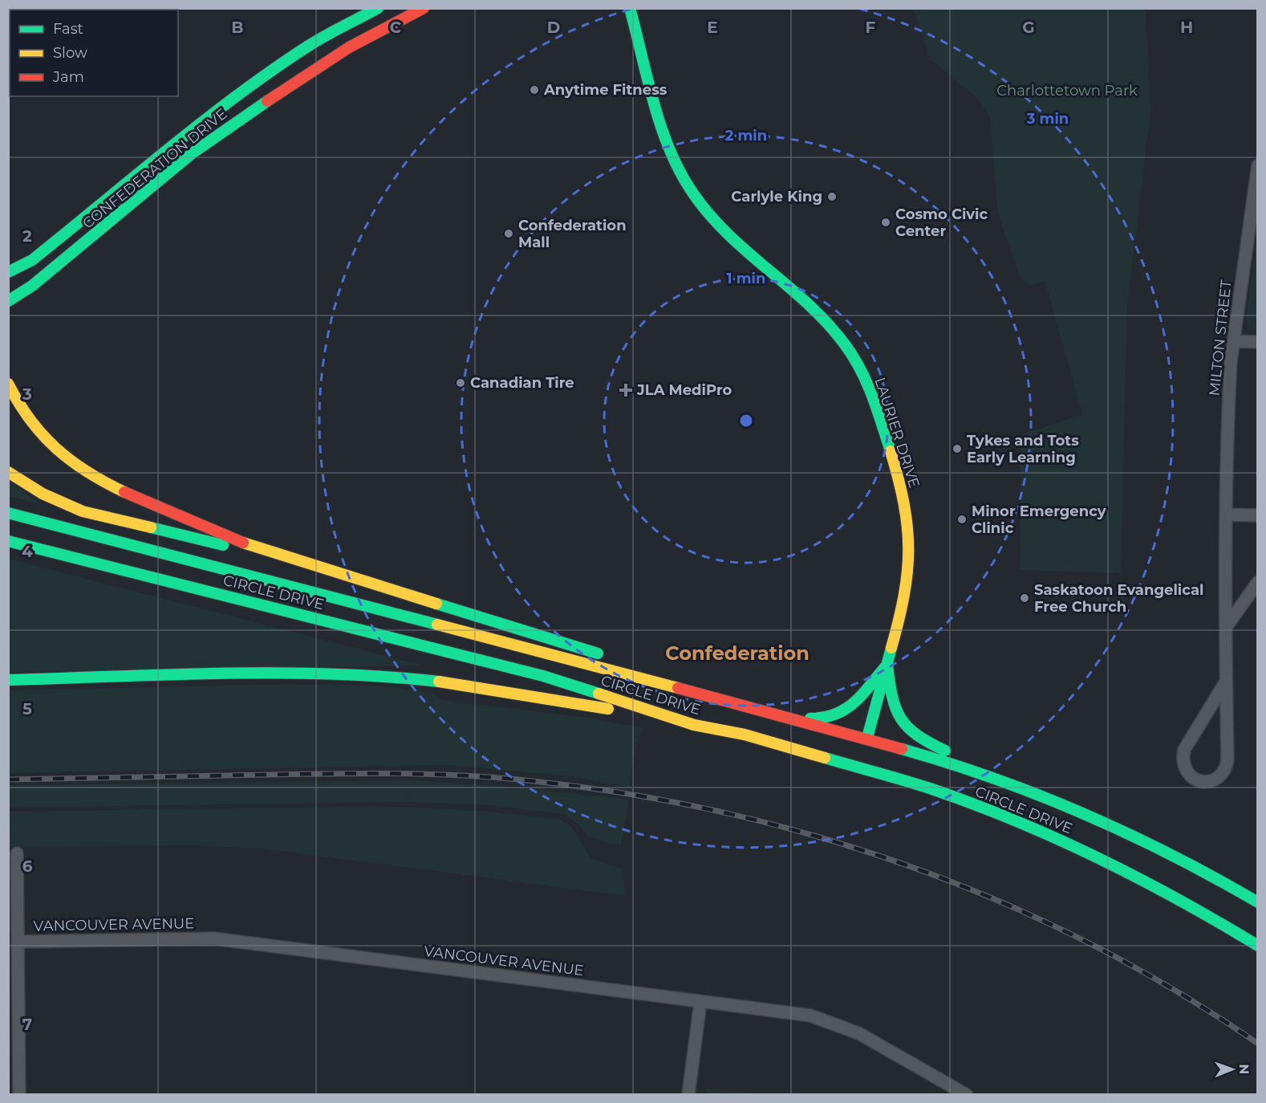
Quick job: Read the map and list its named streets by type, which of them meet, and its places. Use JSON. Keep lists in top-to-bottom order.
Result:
{
  "streets": {
    "main road": ["CONFEDERATION DRIVE", "LAURIER DRIVE", "CIRCLE DRIVE"],
    "street": ["MILTON STREET", "VANCOUVER AVENUE"]
  },
  "crossings": [
    ["LAURIER DRIVE", "CIRCLE DRIVE"]
  ],
  "districts": ["Confederation"],
  "parks": ["Charlottetown Park"],
  "places": {
    "other": [
      "Anytime Fitness",
      "Carlyle King",
      "Cosmo Civic Center",
      "Confederation Mall",
      "Canadian Tire",
      "Tykes and Tots Early Learning",
      "Minor Emergency Clinic",
      "Saskatoon Evangelical Free Church"
    ],
    "health": ["JLA MediPro"]
  },
  "legend": ["Fast", "Slow", "Jam"],
  "north": "right",
  "grid": {
    "columns": [
      "B",
      "C",
      "D",
      "E",
      "F",
      "G",
      "H"
    ],
    "rows": [
      "2",
      "3",
      "4",
      "5",
      "6",
      "7"
    ]
  },
  "rings": ["3 min", "2 min", "1 min"]
}
